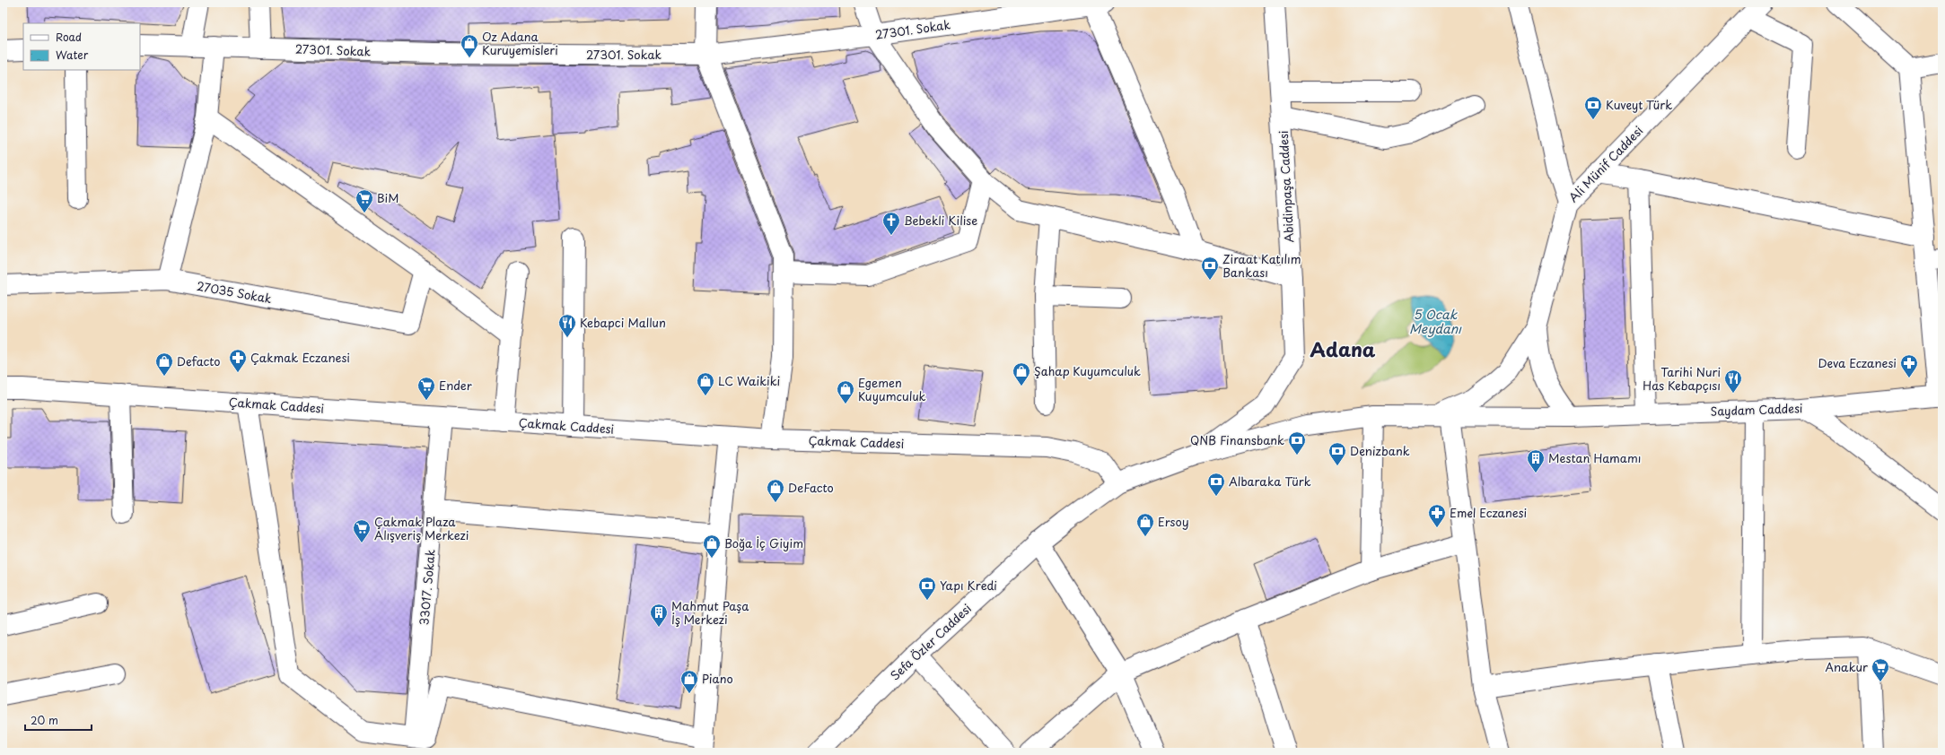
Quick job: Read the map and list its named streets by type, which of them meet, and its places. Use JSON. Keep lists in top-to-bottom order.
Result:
{
  "streets": {
    "street": [
      "27301. Sokak",
      "Ali Münif Caddesi",
      "Abidinpaşa Caddesi",
      "27035 Sokak",
      "Çakmak Caddesi",
      "Saydam Caddesi",
      "33017. Sokak",
      "Sefa Özler Caddesi"
    ]
  },
  "crossings": [
    ["Abidinpaşa Caddesi", "Saydam Caddesi"],
    ["Abidinpaşa Caddesi", "Sefa Özler Caddesi"],
    ["Çakmak Caddesi", "33017. Sokak"],
    ["Çakmak Caddesi", "Sefa Özler Caddesi"],
    ["Saydam Caddesi", "Sefa Özler Caddesi"]
  ],
  "districts": ["Adana"],
  "water": ["5 Ocak Meydanı"],
  "places": {
    "shop": [
      "Oz Adana Kuruyemisleri",
      "Defacto",
      "Şahap Kuyumculuk",
      "LC Waikiki",
      "Egemen Kuyumculuk",
      "DeFacto",
      "Ersoy",
      "Boğa İç Giyim",
      "Piano"
    ],
    "bank": [
      "Kuveyt Türk",
      "Ziraat Katılım Bankası",
      "QNB Finansbank",
      "Denizbank",
      "Albaraka Türk",
      "Yapı Kredi"
    ],
    "supermarket": [
      "BiM",
      "Ender",
      "Çakmak Plaza Alışveriş Merkezi",
      "Anakur"
    ],
    "church": ["Bebekli Kilise"],
    "restaurant": ["Kebapci Mallun", "Tarihi Nuri Has Kebapçısı"],
    "pharmacy": ["Çakmak Eczanesi", "Deva Eczanesi", "Emel Eczanesi"],
    "building": ["Mestan Hamamı", "Mahmut Paşa İş Merkezi"]
  },
  "legend": ["Road", "Water"],
  "scale_bar": "20 m"
}
